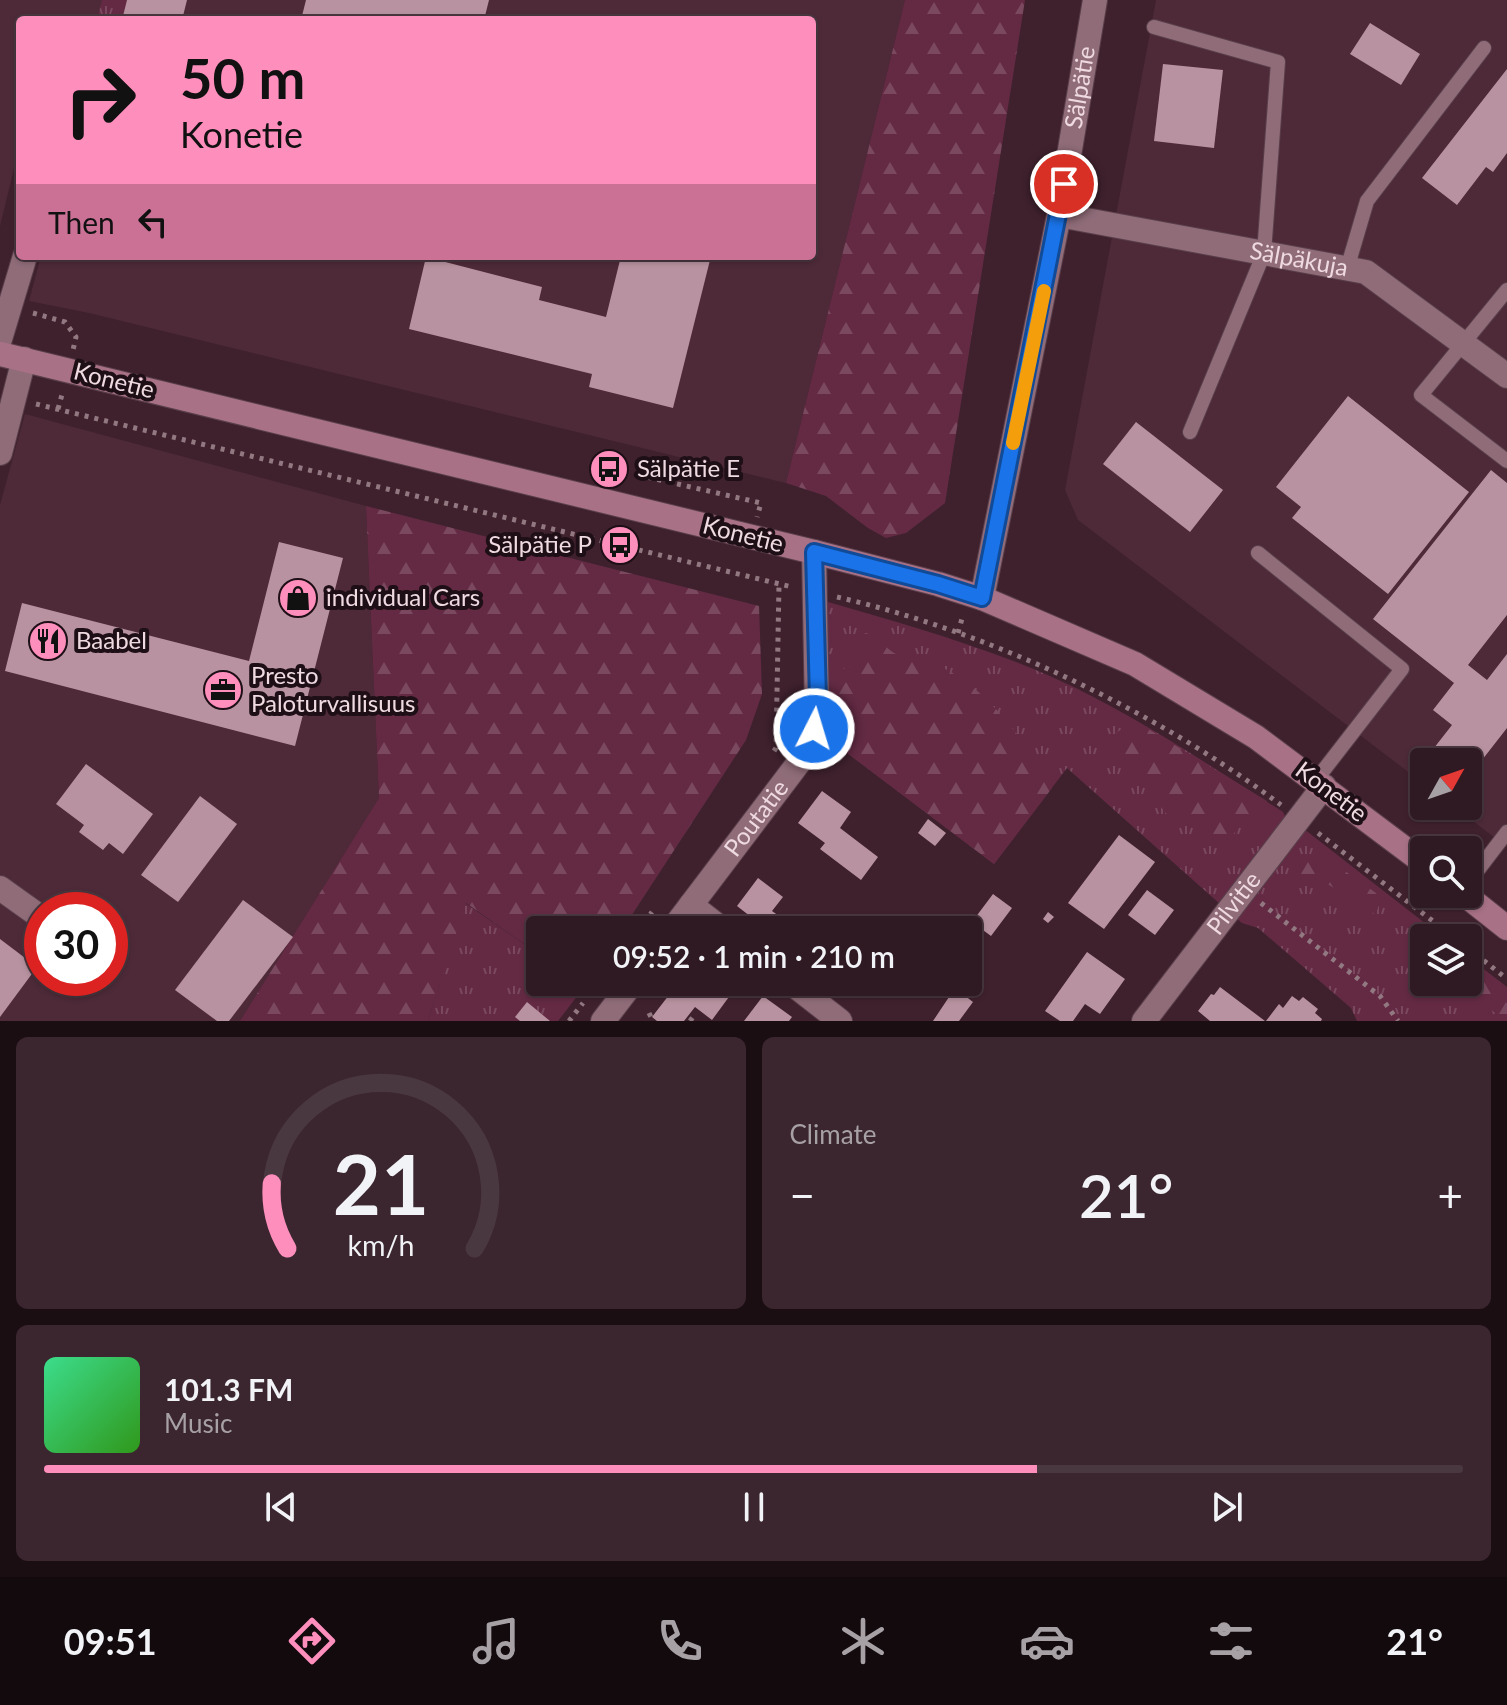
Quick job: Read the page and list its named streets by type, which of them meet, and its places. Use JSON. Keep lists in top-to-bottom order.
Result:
{
  "streets": {
    "street": [
      "Sälpätie",
      "Sälpäkuja",
      "Konetie",
      "Poutatie",
      "Pilvitie"
    ]
  },
  "crossings": [
    ["Sälpätie", "Sälpäkuja"],
    ["Sälpätie", "Konetie"],
    ["Konetie", "Poutatie"],
    ["Konetie", "Pilvitie"]
  ],
  "places": {
    "bus stop": ["Sälpätie E", "Sälpätie P"],
    "shop": ["individual Cars"],
    "restaurant": ["Baabel"],
    "office": ["Presto Paloturvallisuus"]
  },
  "north": "top right",
  "page": {
    "turn": ["50 m", "Konetie"],
    "then": "Then",
    "limit": "30",
    "trip": "09:52 · 1 min · 210 m",
    "tile": "Climate",
    "heat": ["−", "21°", "+"],
    "song": ["101.3 FM", "Music"],
    "tabs": ["09:51", "21°"],
    "gauge": ["21", "km/h"]
  }
}
